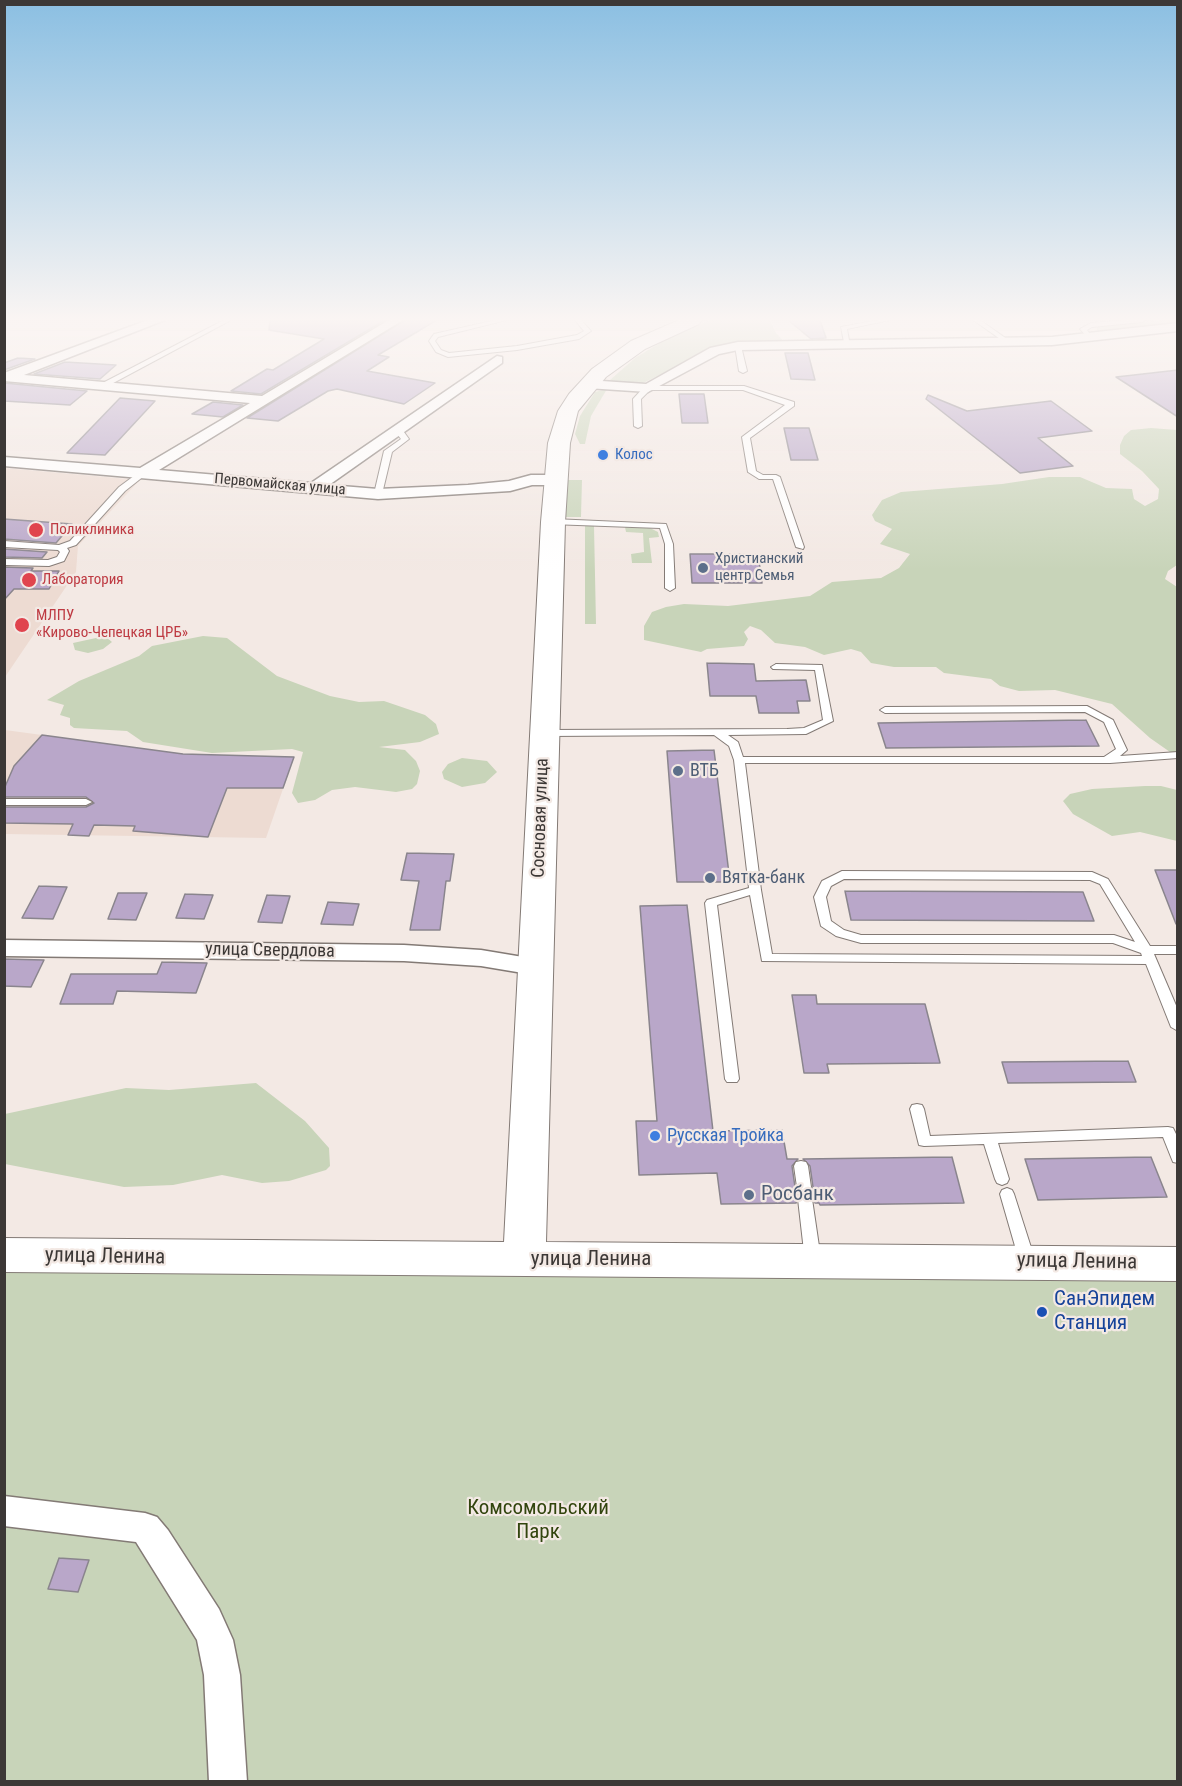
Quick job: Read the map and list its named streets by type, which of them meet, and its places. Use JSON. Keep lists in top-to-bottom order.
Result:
{
  "streets": {
    "street": [
      "Первомайская улица",
      "Сосновая улица",
      "улица Свердлова",
      "улица Ленина"
    ]
  },
  "crossings": [
    ["Первомайская улица", "Сосновая улица"],
    ["Сосновая улица", "улица Свердлова"],
    ["Сосновая улица", "улица Ленина"]
  ],
  "parks": ["Комсомольский Парк"],
  "places": [
    "Колос",
    "Поликлиника",
    "Христианский центр Семья",
    "Лаборатория",
    "МЛПУ «Кирово-Чепецкая ЦРБ»",
    "ВТБ",
    "Вятка-банк",
    "Русская Тройка",
    "Росбанк",
    "СанЭпидем Станция"
  ]
}
